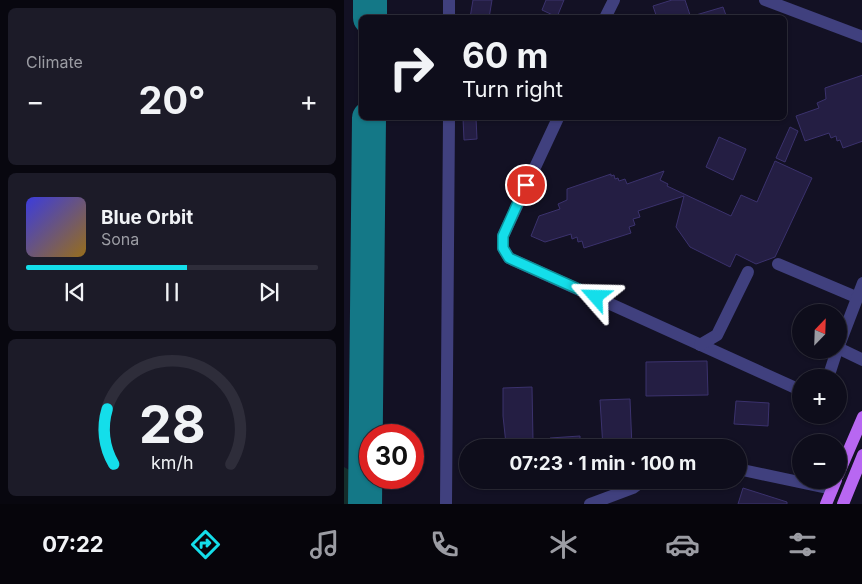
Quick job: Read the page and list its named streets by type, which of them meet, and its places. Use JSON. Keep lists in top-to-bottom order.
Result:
{
  "north": "top right",
  "page": {
    "tile": "Climate",
    "turn": ["60 m", "Turn right"],
    "heat": ["−", "20°", "+"],
    "song": ["Blue Orbit", "Sona"],
    "map_buttons": ["+", "−"],
    "limit": "30",
    "trip": "07:23 · 1 min · 100 m",
    "tabs": "07:22",
    "gauge": ["28", "km/h"]
  }
}
